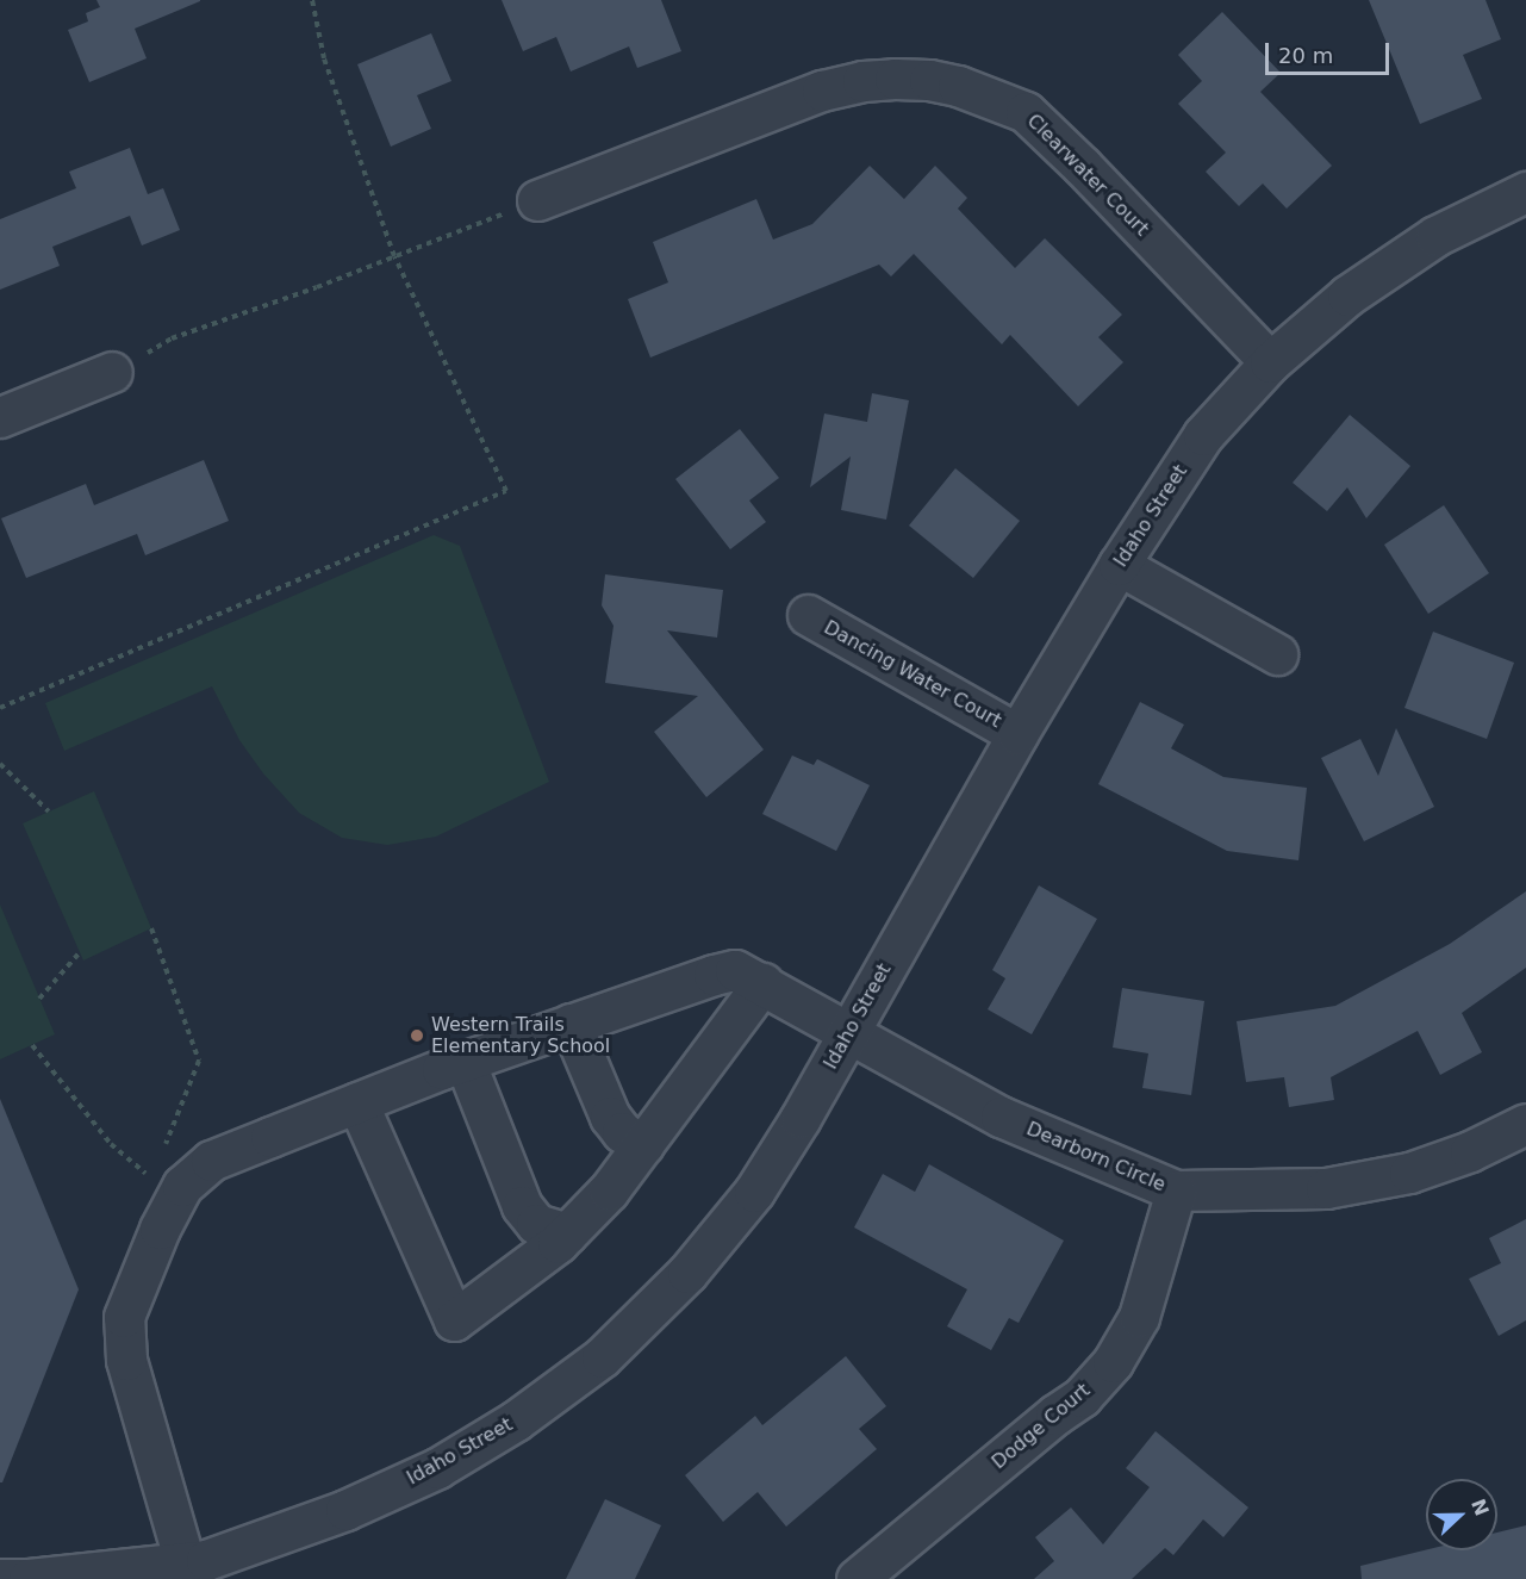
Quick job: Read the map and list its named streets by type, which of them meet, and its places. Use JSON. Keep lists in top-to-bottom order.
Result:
{
  "streets": {
    "street": [
      "Clearwater Court",
      "Idaho Street",
      "Dancing Water Court",
      "Dearborn Circle",
      "Dodge Court"
    ]
  },
  "crossings": [
    ["Clearwater Court", "Idaho Street"],
    ["Idaho Street", "Dancing Water Court"],
    ["Idaho Street", "Dearborn Circle"],
    ["Dearborn Circle", "Dodge Court"]
  ],
  "places": ["Western Trails Elementary School"],
  "scale_bar": "20 m",
  "north": "right"
}
